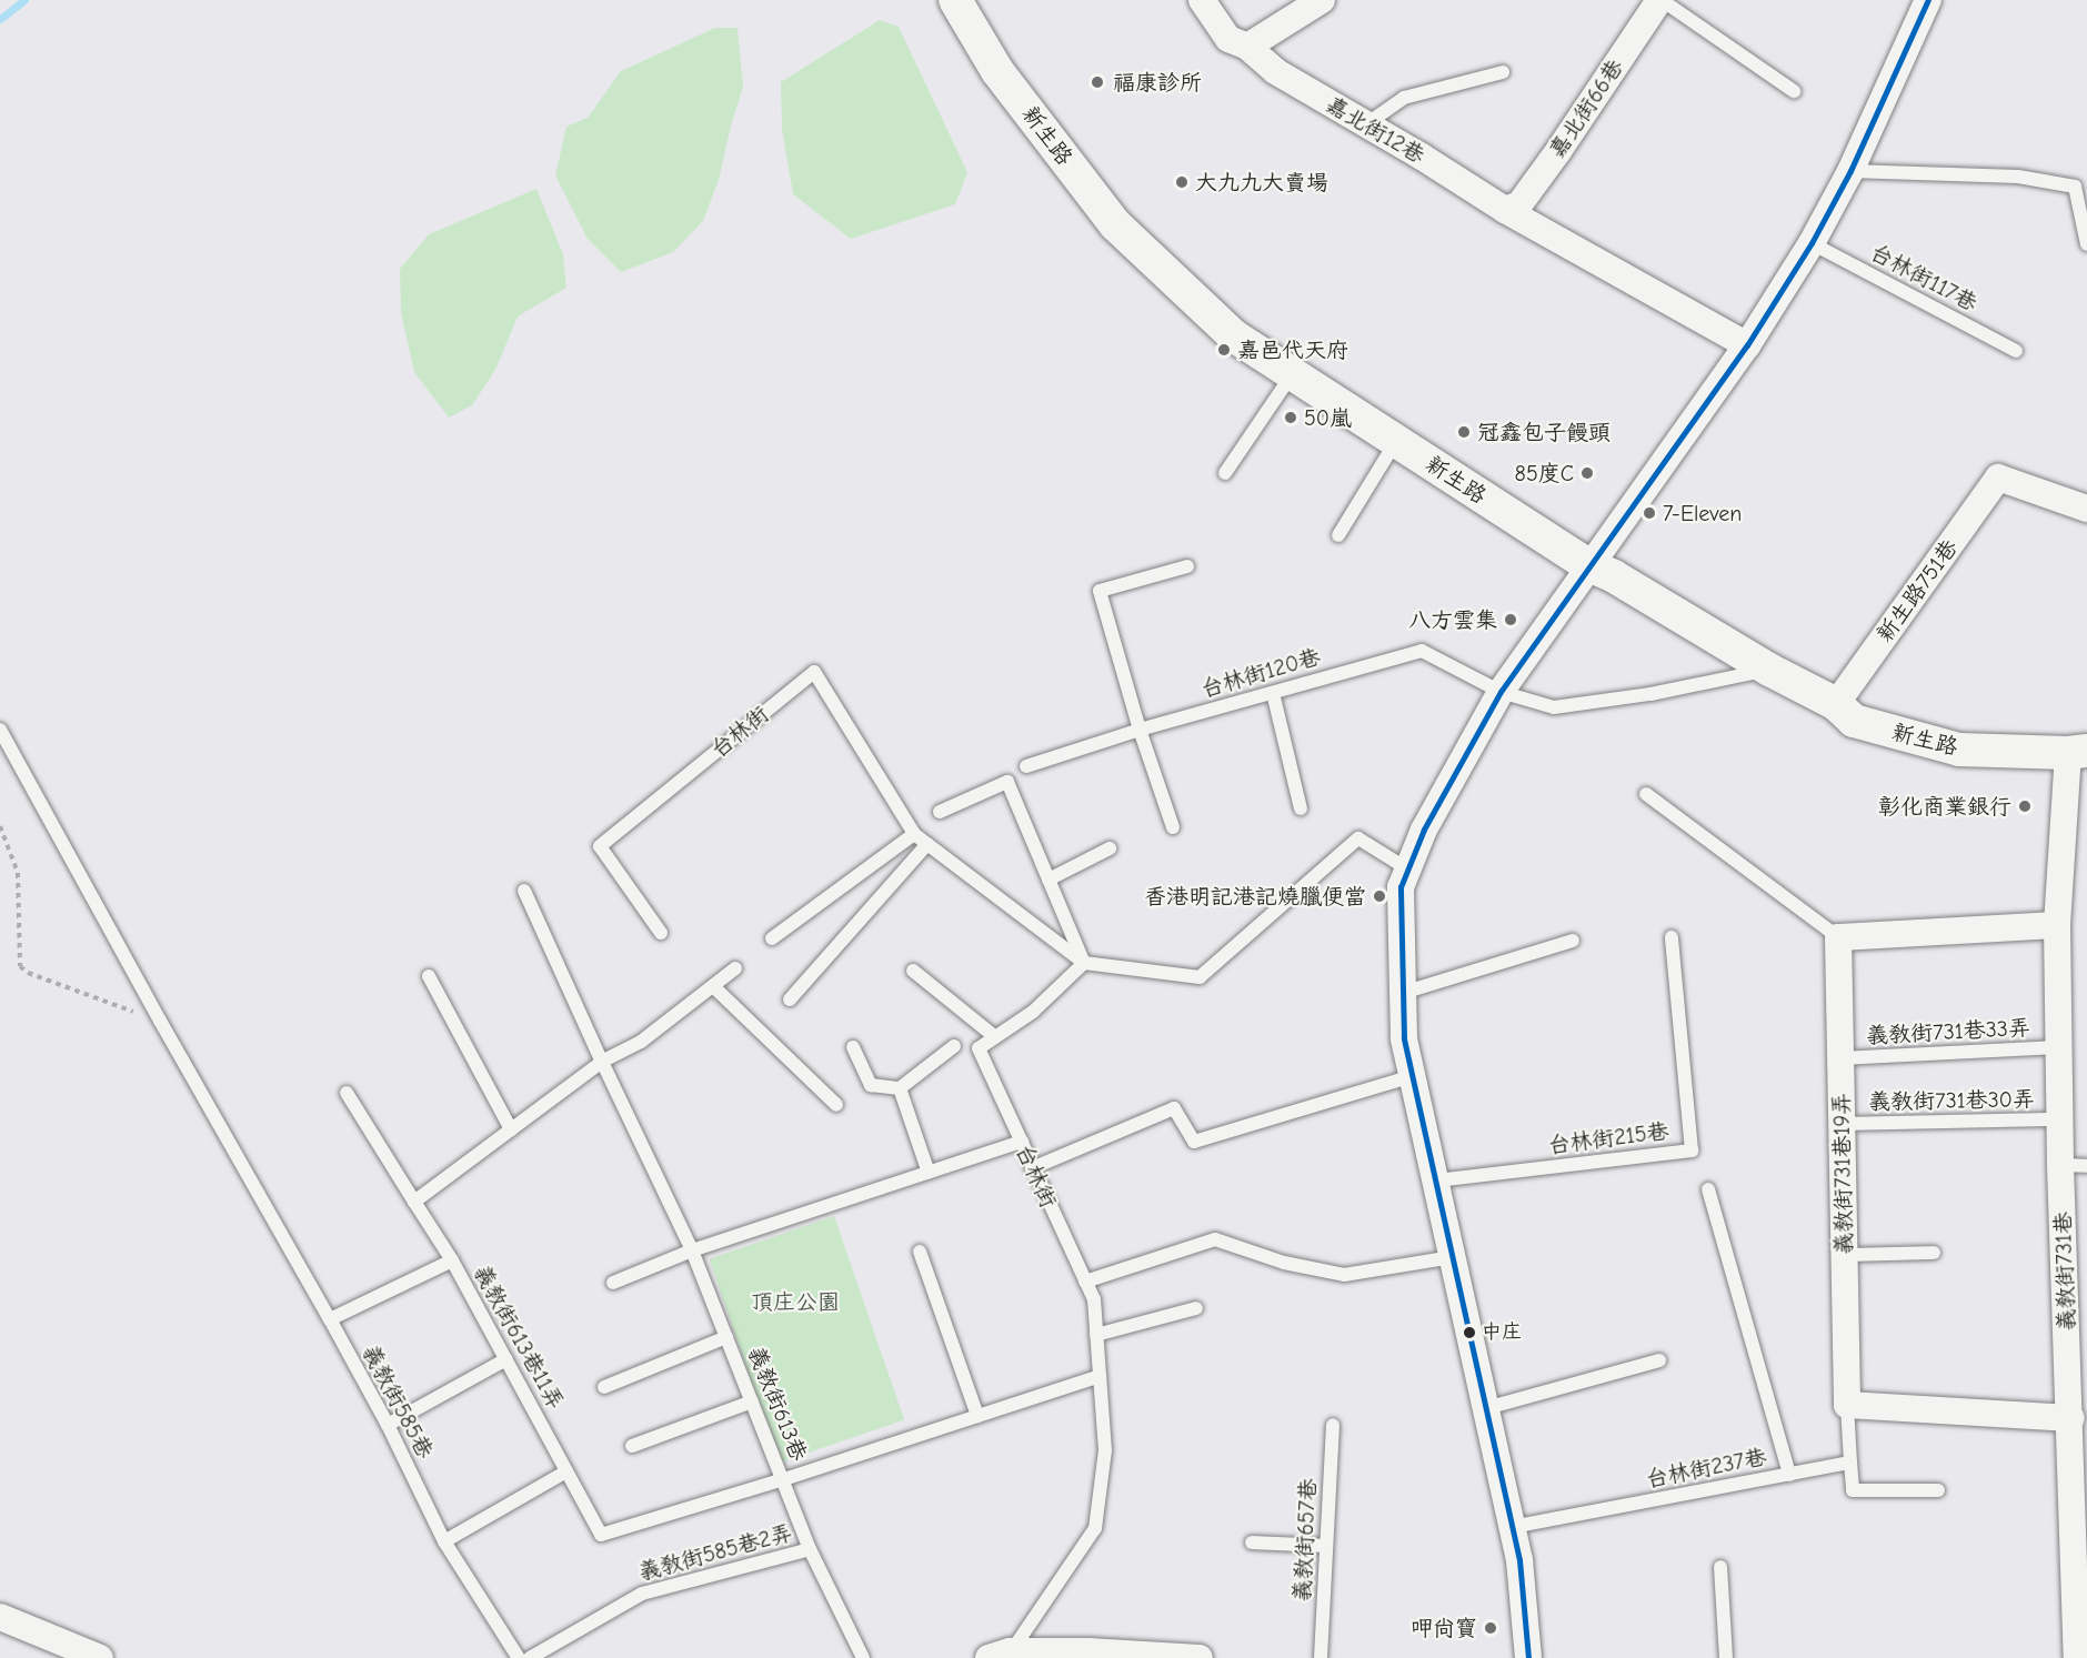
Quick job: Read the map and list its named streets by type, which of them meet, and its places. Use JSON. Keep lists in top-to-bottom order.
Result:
{
  "streets": {
    "street": [
      "嘉北街66巷",
      "嘉北街12巷",
      "新生路",
      "新生路751巷",
      "義教街731巷19弄",
      "義教街731巷"
    ],
    "lane": [
      "台林街117巷",
      "台林街120巷",
      "台林街",
      "義教街731巷33弄",
      "義教街731巷30弄",
      "台林街215巷",
      "義教街613巷11弄",
      "義教街585巷",
      "義教街613巷",
      "台林街237巷",
      "義教街657巷",
      "義教街585巷2弄"
    ]
  },
  "crossings": [
    ["嘉北街66巷", "嘉北街12巷"],
    ["新生路", "新生路751巷"],
    ["新生路", "台林街120巷"],
    ["新生路", "義教街731巷"],
    ["義教街731巷33弄", "義教街731巷19弄"],
    ["義教街731巷33弄", "義教街731巷"],
    ["義教街731巷30弄", "義教街731巷19弄"],
    ["義教街731巷30弄", "義教街731巷"],
    ["義教街613巷11弄", "義教街613巷"],
    ["義教街613巷", "義教街585巷2弄"]
  ],
  "parks": ["頂庄公園"],
  "places": [
    "福康診所",
    "大九九大賣場",
    "嘉邑代天府",
    "50嵐",
    "冠鑫包子饅頭",
    "85度C",
    "7-Eleven",
    "八方雲集",
    "彰化商業銀行",
    "香港明記港記燒臘便當",
    "中庄",
    "呷尚寶"
  ]
}
